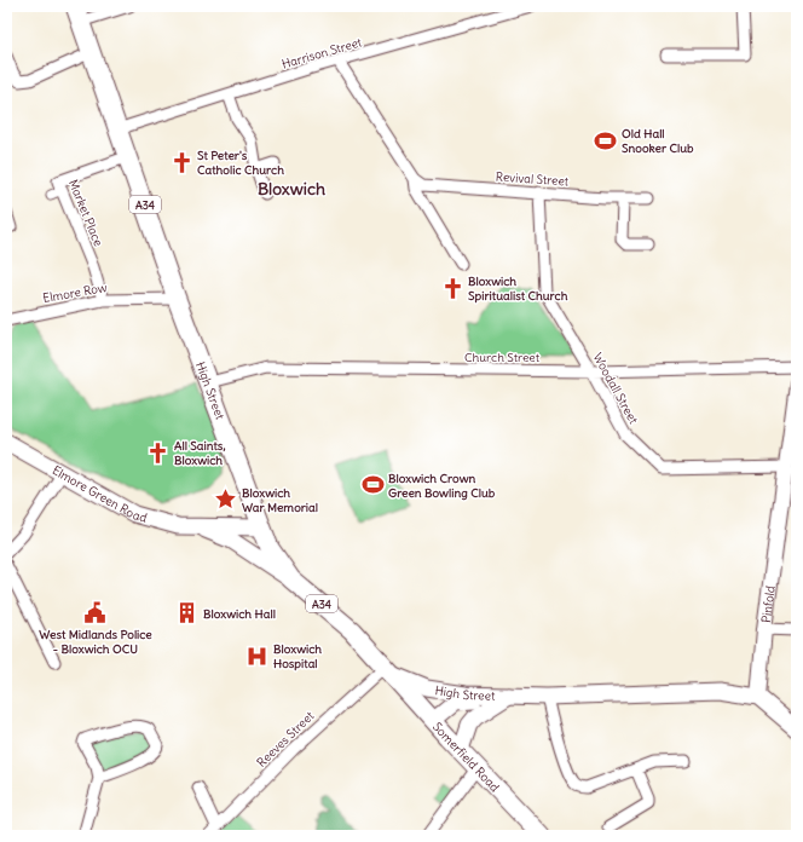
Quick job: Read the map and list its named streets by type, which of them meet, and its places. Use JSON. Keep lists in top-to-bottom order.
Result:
{
  "streets": {
    "highway": ["A34", "High Street", "Somerfield Road"],
    "main road": ["Elmore Green Road"],
    "street": [
      "Harrison Street",
      "Revival Street",
      "Market Place",
      "Elmore Row",
      "Church Street",
      "Woodall Street",
      "Pinfold",
      "Reeves Street"
    ]
  },
  "crossings": [
    ["Harrison Street", "High Street"],
    ["Revival Street", "Woodall Street"],
    ["Market Place", "Elmore Row"],
    ["Market Place", "High Street"],
    ["Elmore Row", "High Street"],
    ["Church Street", "Woodall Street"],
    ["Church Street", "High Street"],
    ["Woodall Street", "Pinfold"],
    ["High Street", "Elmore Green Road"],
    ["High Street", "Pinfold"],
    ["High Street", "Reeves Street"],
    ["High Street", "Somerfield Road"],
    ["Reeves Street", "Somerfield Road"]
  ],
  "districts": ["Bloxwich"],
  "places": {
    "sports": ["Old Hall Snooker Club", "Bloxwich Crown Green Bowling Club"],
    "church": ["St Peter's Catholic Church", "Bloxwich Spiritualist Church", "All Saints, Bloxwich"],
    "place": ["Bloxwich War Memorial"],
    "public building": ["West Midlands Police - Bloxwich OCU"],
    "building": ["Bloxwich Hall"],
    "hospital": ["Bloxwich Hospital"]
  }
}
